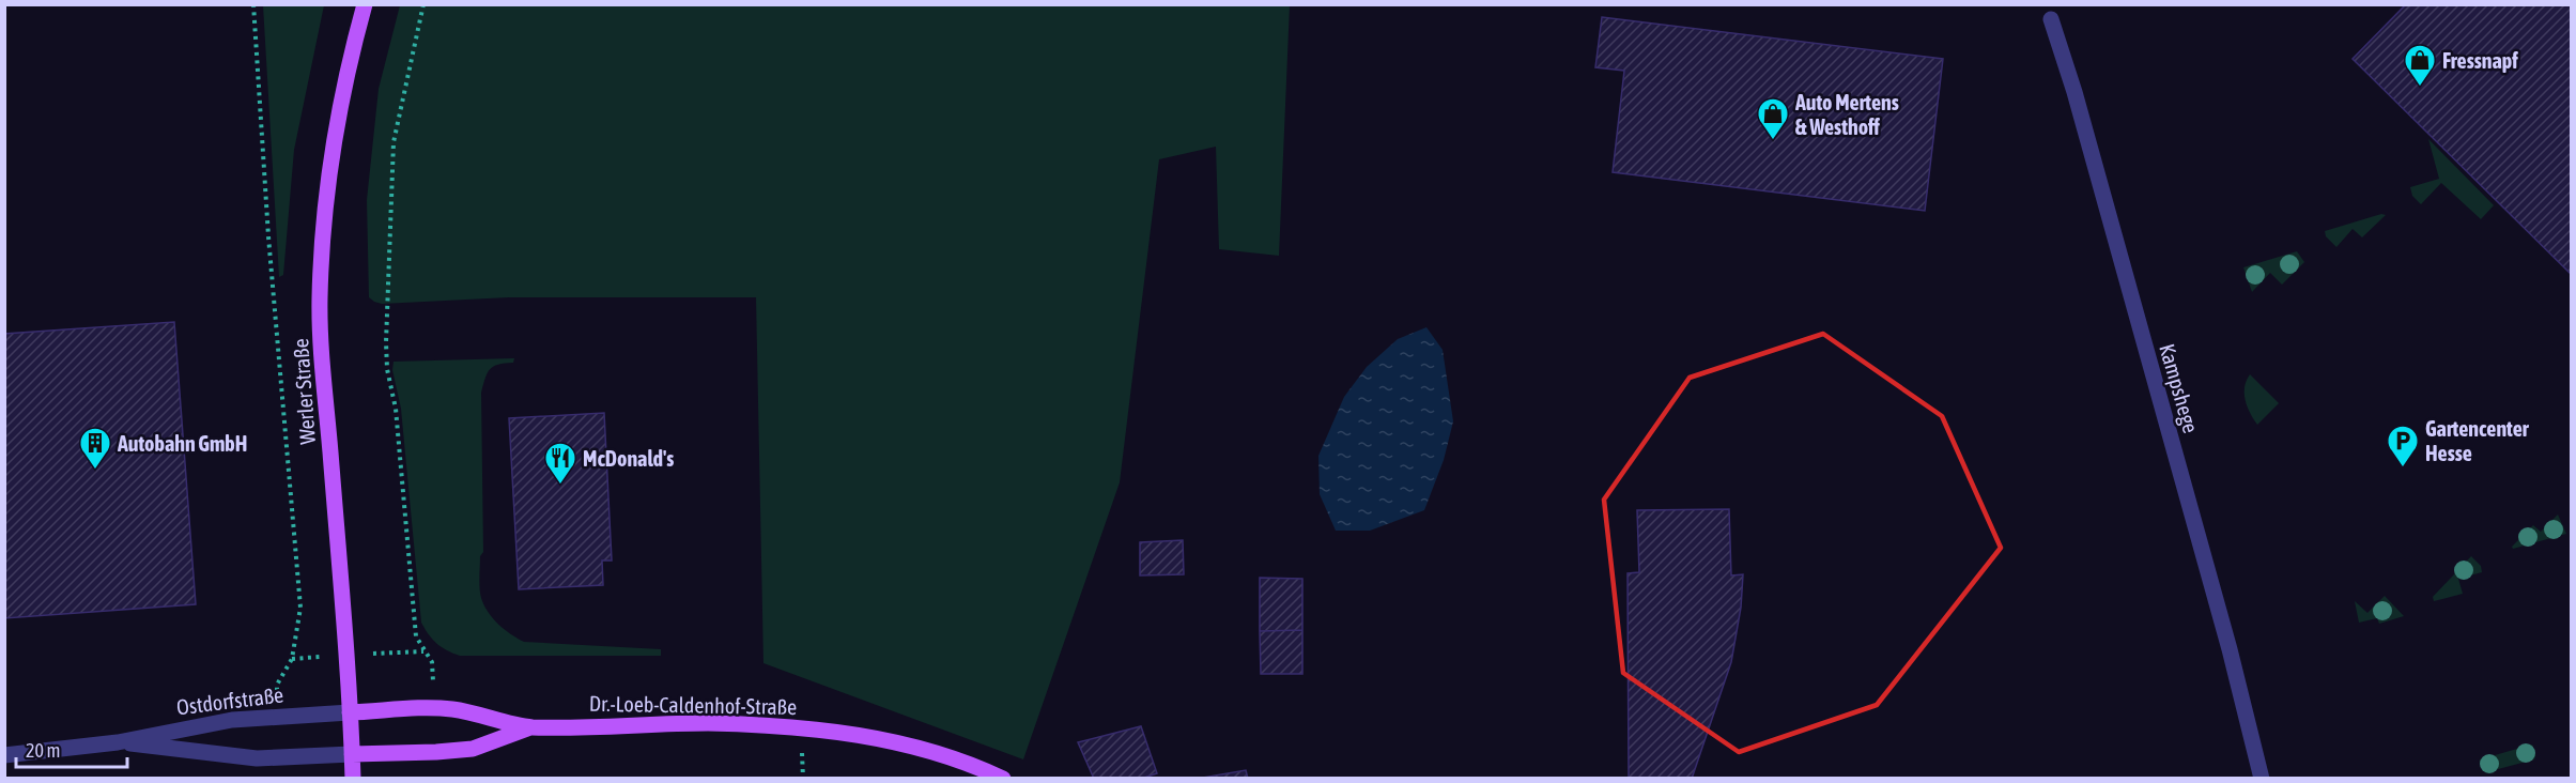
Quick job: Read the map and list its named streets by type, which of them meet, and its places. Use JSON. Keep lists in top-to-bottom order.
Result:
{
  "streets": {
    "main road": ["Werler Straße", "Dr.-Loeb-Caldenhof-Straße"],
    "street": ["Kampshege", "Ostdorfstraße"]
  },
  "crossings": [
    ["Werler Straße", "Ostdorfstraße"],
    ["Werler Straße", "Dr.-Loeb-Caldenhof-Straße"],
    ["Ostdorfstraße", "Dr.-Loeb-Caldenhof-Straße"]
  ],
  "places": {
    "shop": ["Fressnapf", "Auto Mertens & Westhoff"],
    "parking": ["Gartencenter Hesse"],
    "building": ["Autobahn GmbH"],
    "restaurant": ["McDonald's"]
  },
  "scale_bar": "20 m"
}
